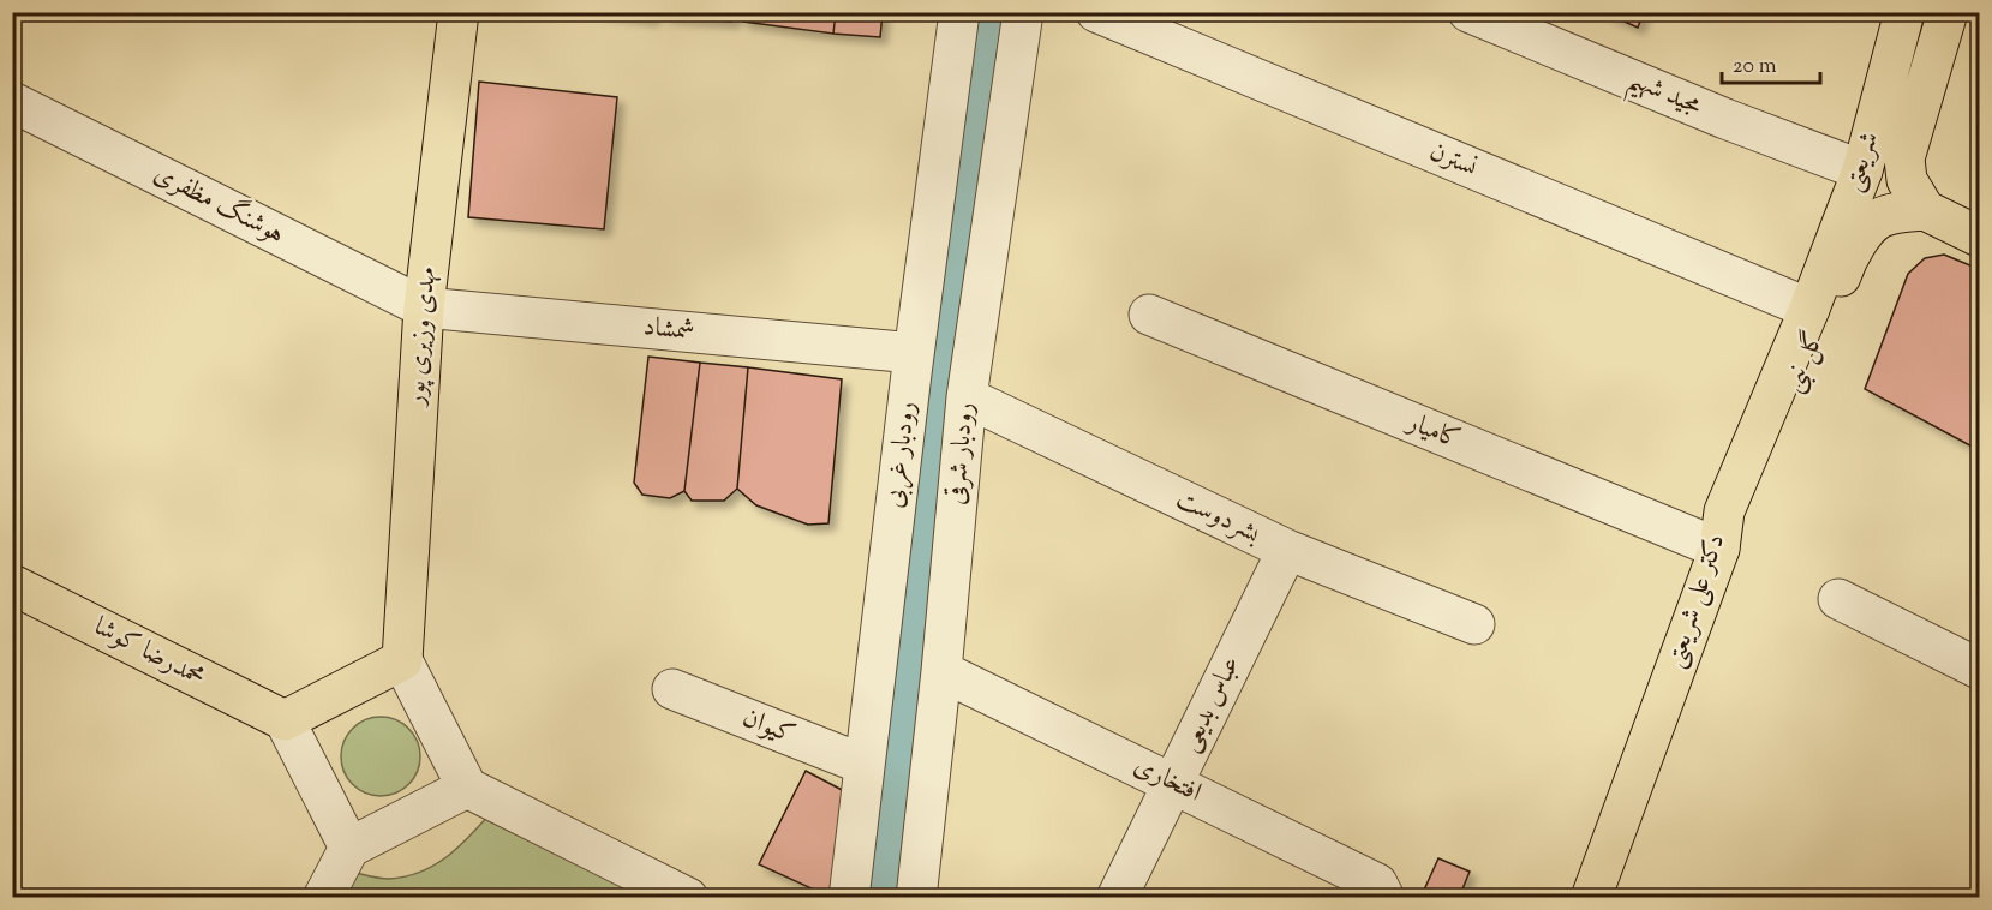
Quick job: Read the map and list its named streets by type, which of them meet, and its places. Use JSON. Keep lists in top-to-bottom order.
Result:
{
  "streets": {
    "main road": [
      "شریعتی",
      "مهدی وزیری پور",
      "گل نبی",
      "دکتر علی شریعتی",
      "محمدرضا کوشا"
    ],
    "street": [
      "مجید شهیم",
      "نسترن",
      "هوشنگ مظفری",
      "شمشاد",
      "کامیار",
      "رودبار شرقی",
      "رودبار غربی",
      "بشردوست",
      "عباس بدیعی",
      "کیوان",
      "افتخاری"
    ]
  },
  "crossings": [
    ["مجید شهیم", "شریعتی"],
    ["نسترن", "شریعتی"],
    ["نسترن", "دکتر علی شریعتی"],
    ["شریعتی", "گل نبی"],
    ["شریعتی", "دکتر علی شریعتی"],
    ["هوشنگ مظفری", "شمشاد"],
    ["هوشنگ مظفری", "مهدی وزیری پور"],
    ["شمشاد", "مهدی وزیری پور"],
    ["شمشاد", "رودبار غربی"],
    ["گل نبی", "کامیار"],
    ["گل نبی", "دکتر علی شریعتی"],
    ["کامیار", "دکتر علی شریعتی"],
    ["رودبار شرقی", "بشردوست"],
    ["رودبار شرقی", "افتخاری"],
    ["رودبار غربی", "کیوان"],
    ["بشردوست", "عباس بدیعی"],
    ["عباس بدیعی", "افتخاری"]
  ],
  "scale_bar": "20 m"
}
